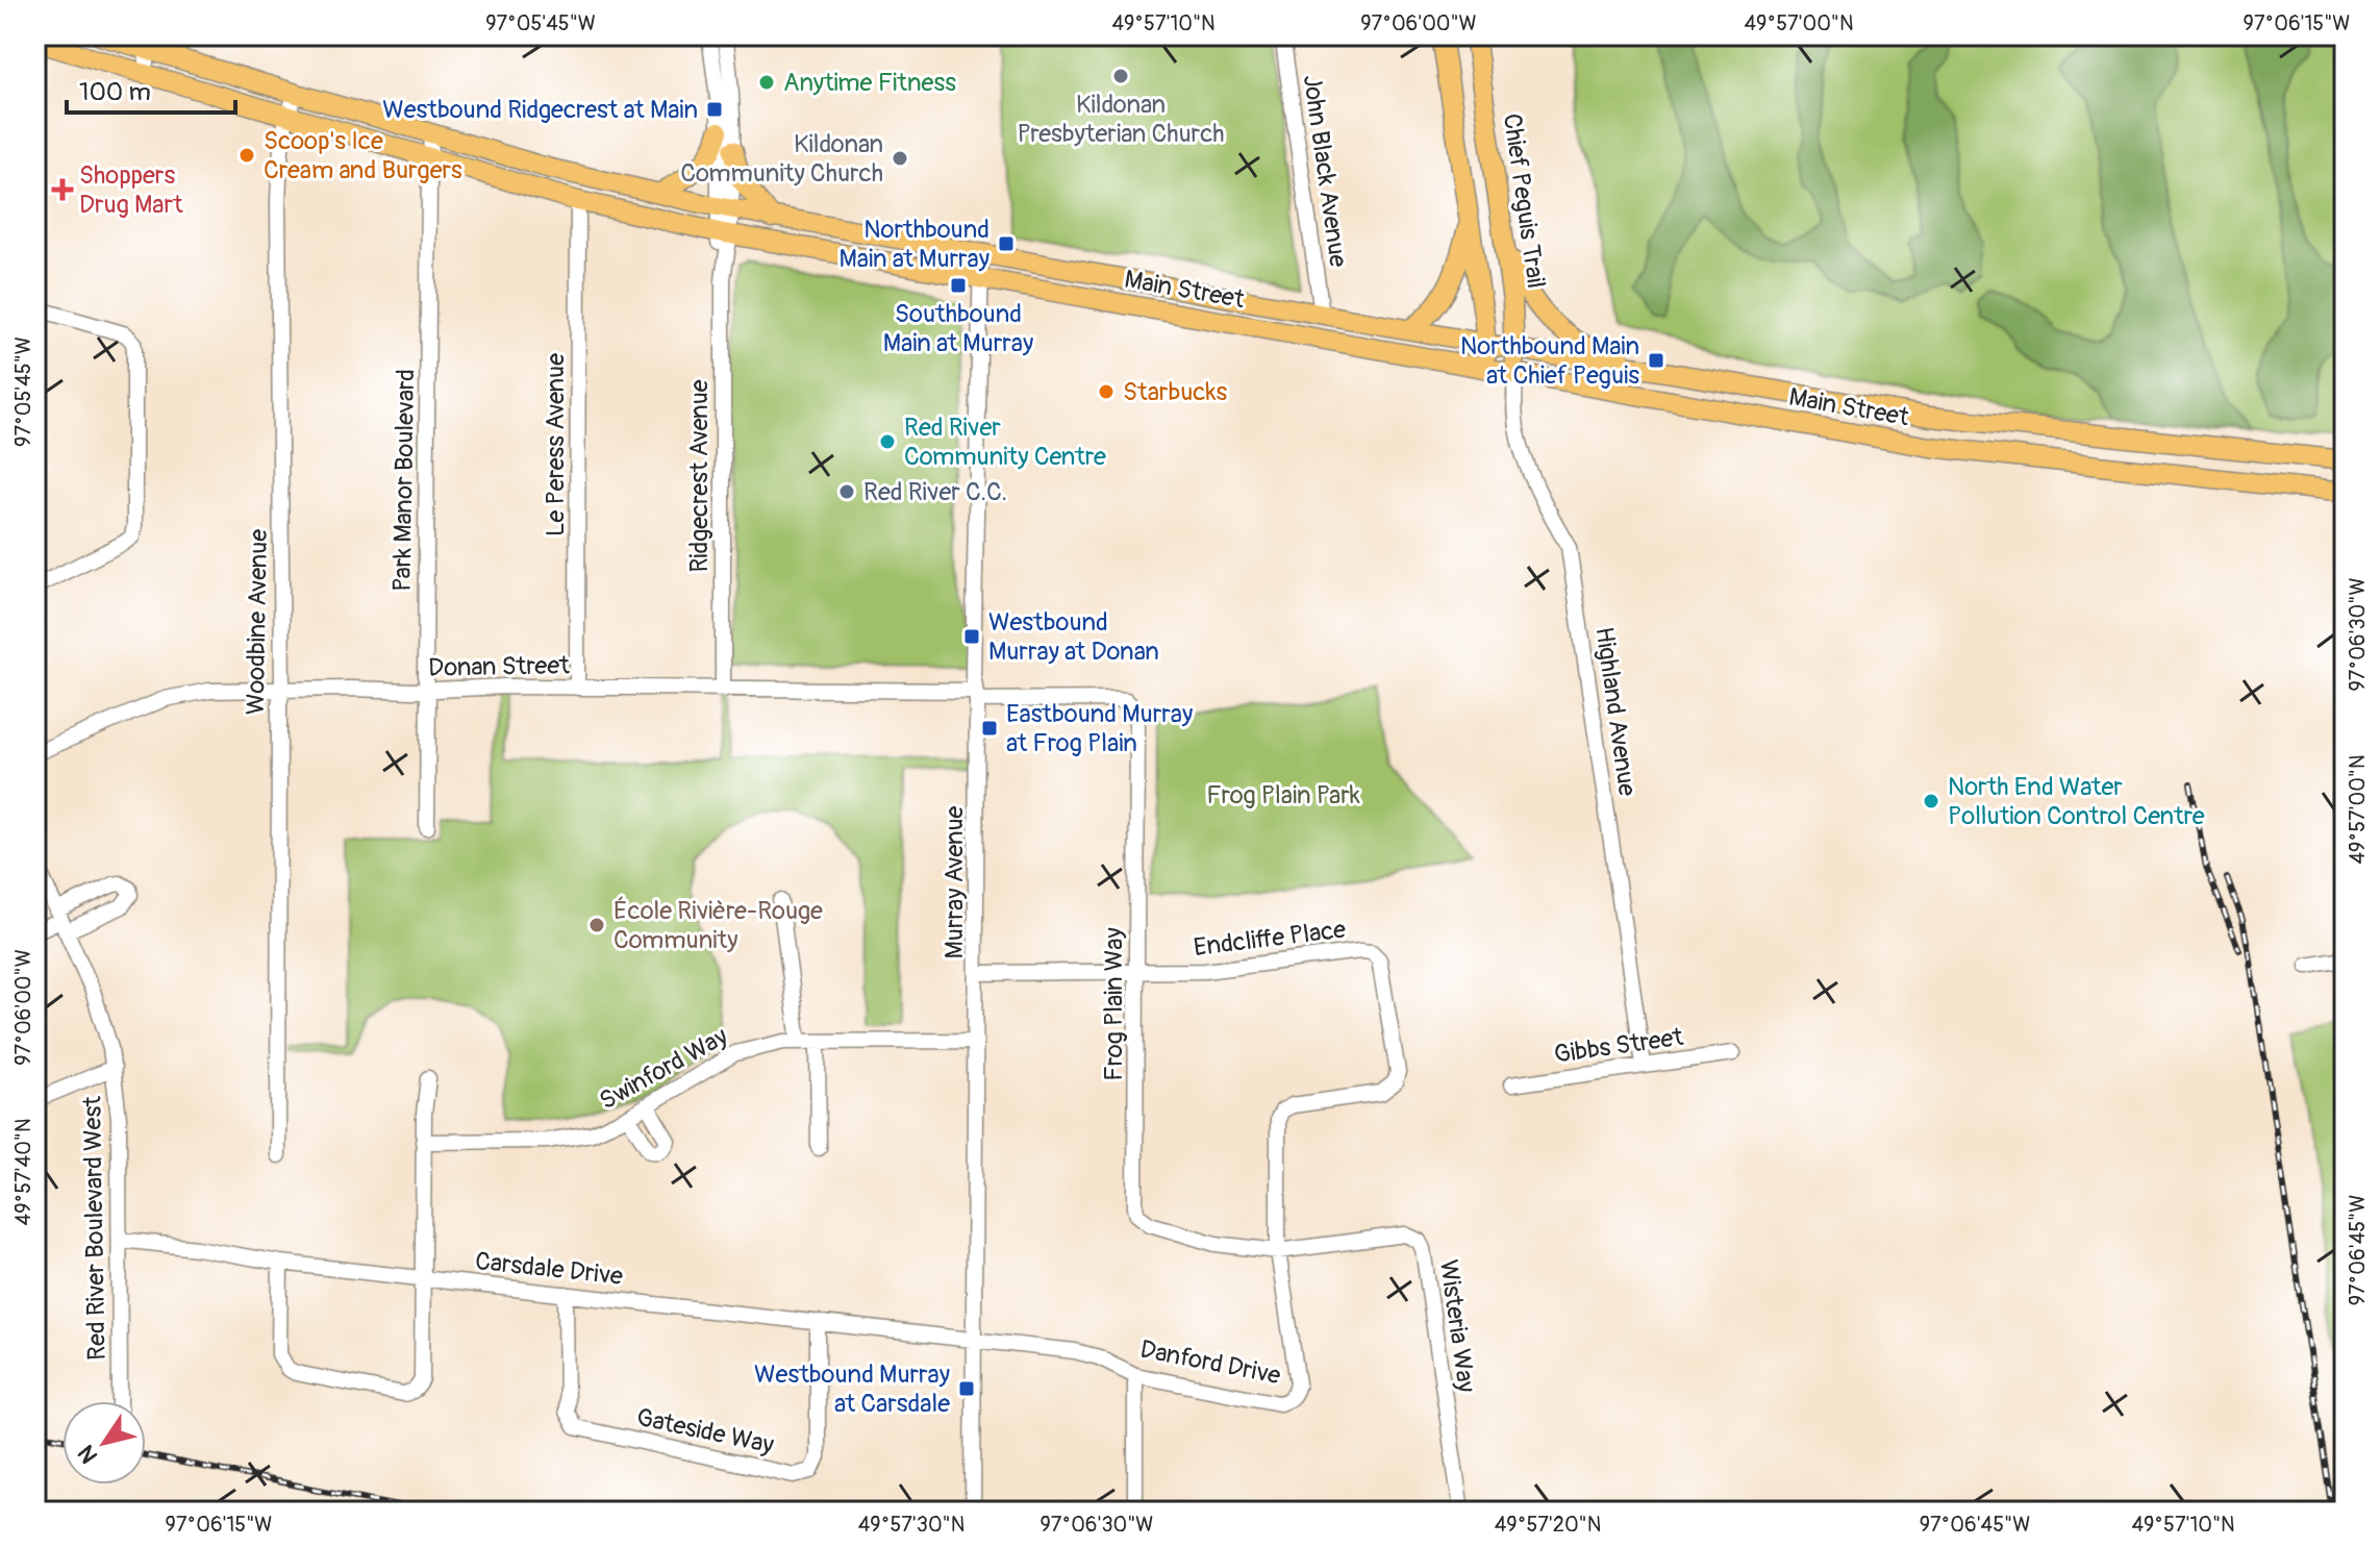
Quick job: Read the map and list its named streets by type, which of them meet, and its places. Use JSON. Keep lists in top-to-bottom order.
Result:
{
  "streets": {
    "main road": ["Chief Peguis Trail", "Main Street"],
    "street": [
      "John Black Avenue",
      "Le Peress Avenue",
      "Ridgecrest Avenue",
      "Park Manor Boulevard",
      "Woodbine Avenue",
      "Donan Street",
      "Highland Avenue",
      "Murray Avenue",
      "Endcliffe Place",
      "Frog Plain Way",
      "Gibbs Street",
      "Swinford Way",
      "Red River Boulevard West",
      "Carsdale Drive",
      "Wisteria Way",
      "Danford Drive",
      "Gateside Way"
    ]
  },
  "crossings": [
    ["John Black Avenue", "Main Street"],
    ["Chief Peguis Trail", "Main Street"],
    ["Chief Peguis Trail", "Highland Avenue"],
    ["Main Street", "Le Peress Avenue"],
    ["Main Street", "Ridgecrest Avenue"],
    ["Main Street", "Park Manor Boulevard"],
    ["Main Street", "Woodbine Avenue"],
    ["Main Street", "Highland Avenue"],
    ["Main Street", "Murray Avenue"],
    ["Le Peress Avenue", "Donan Street"],
    ["Ridgecrest Avenue", "Donan Street"],
    ["Park Manor Boulevard", "Donan Street"],
    ["Woodbine Avenue", "Donan Street"],
    ["Donan Street", "Murray Avenue"],
    ["Donan Street", "Frog Plain Way"],
    ["Highland Avenue", "Gibbs Street"],
    ["Murray Avenue", "Endcliffe Place"],
    ["Murray Avenue", "Frog Plain Way"],
    ["Murray Avenue", "Swinford Way"],
    ["Murray Avenue", "Carsdale Drive"],
    ["Murray Avenue", "Danford Drive"],
    ["Endcliffe Place", "Frog Plain Way"],
    ["Endcliffe Place", "Wisteria Way"],
    ["Endcliffe Place", "Danford Drive"],
    ["Frog Plain Way", "Wisteria Way"],
    ["Frog Plain Way", "Danford Drive"],
    ["Red River Boulevard West", "Carsdale Drive"],
    ["Carsdale Drive", "Danford Drive"],
    ["Carsdale Drive", "Gateside Way"],
    ["Wisteria Way", "Danford Drive"]
  ],
  "parks": ["Frog Plain Park"],
  "places": {
    "other": [
      "Kildonan Presbyterian Church",
      "Anytime Fitness",
      "Scoop's Ice Cream and Burgers",
      "Kildonan Community Church",
      "Starbucks",
      "Red River Community Centre",
      "Red River C.C.",
      "North End Water Pollution Control Centre",
      "École Rivière-Rouge Community"
    ],
    "transit": [
      "Westbound Ridgecrest at Main",
      "Northbound Main at Murray",
      "Southbound Main at Murray",
      "Northbound Main at Chief Peguis",
      "Westbound Murray at Donan",
      "Eastbound Murray at Frog Plain",
      "Westbound Murray at Carsdale"
    ],
    "health": ["Shoppers Drug Mart"]
  },
  "scale_bar": "100 m",
  "north": "bottom left",
  "coordinates": [
    "97°05'45\"W",
    "49°57'10\"N",
    "97°06'00\"W",
    "49°57'00\"N",
    "97°06'15\"W",
    "97°06'30\"W",
    "49°57'40\"N",
    "97°06'45\"W",
    "49°57'30\"N",
    "49°57'20\"N"
  ]
}
